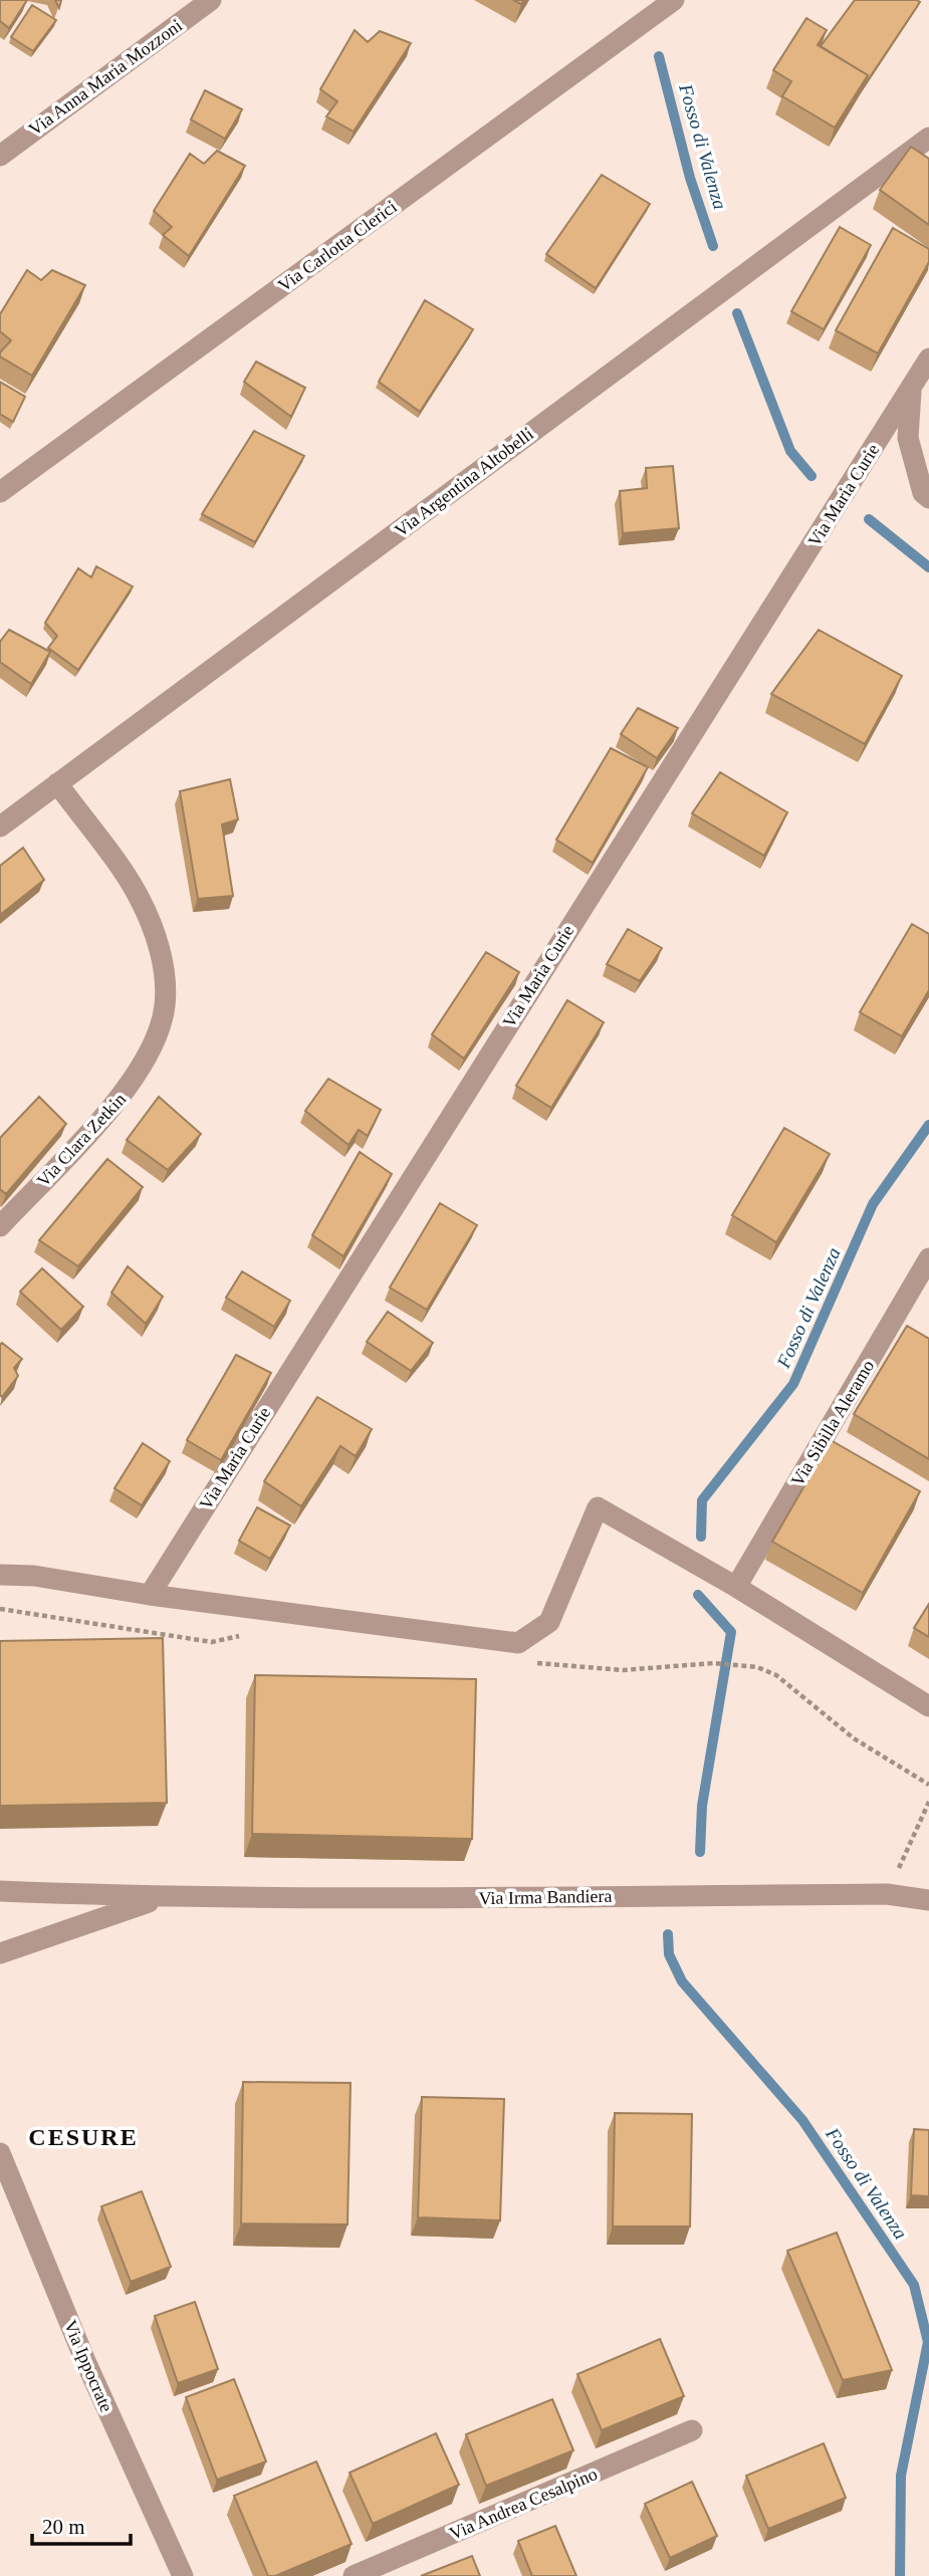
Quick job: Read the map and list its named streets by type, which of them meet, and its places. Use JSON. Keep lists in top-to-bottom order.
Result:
{
  "streets": {
    "street": [
      "Via Anna Maria Mozzoni",
      "Via Carlotta Clerici",
      "Via Argentina Altobelli",
      "Via Maria Curie",
      "Via Clara Zetkin",
      "Via Sibilla Aleramo",
      "Via Irma Bandiera",
      "Via Ippocrate",
      "Via Andrea Cesalpino"
    ]
  },
  "crossings": [
    ["Via Argentina Altobelli", "Via Clara Zetkin"]
  ],
  "districts": ["CESURE"],
  "water": ["Fosso di Valenza"],
  "scale_bar": "20 m"
}
